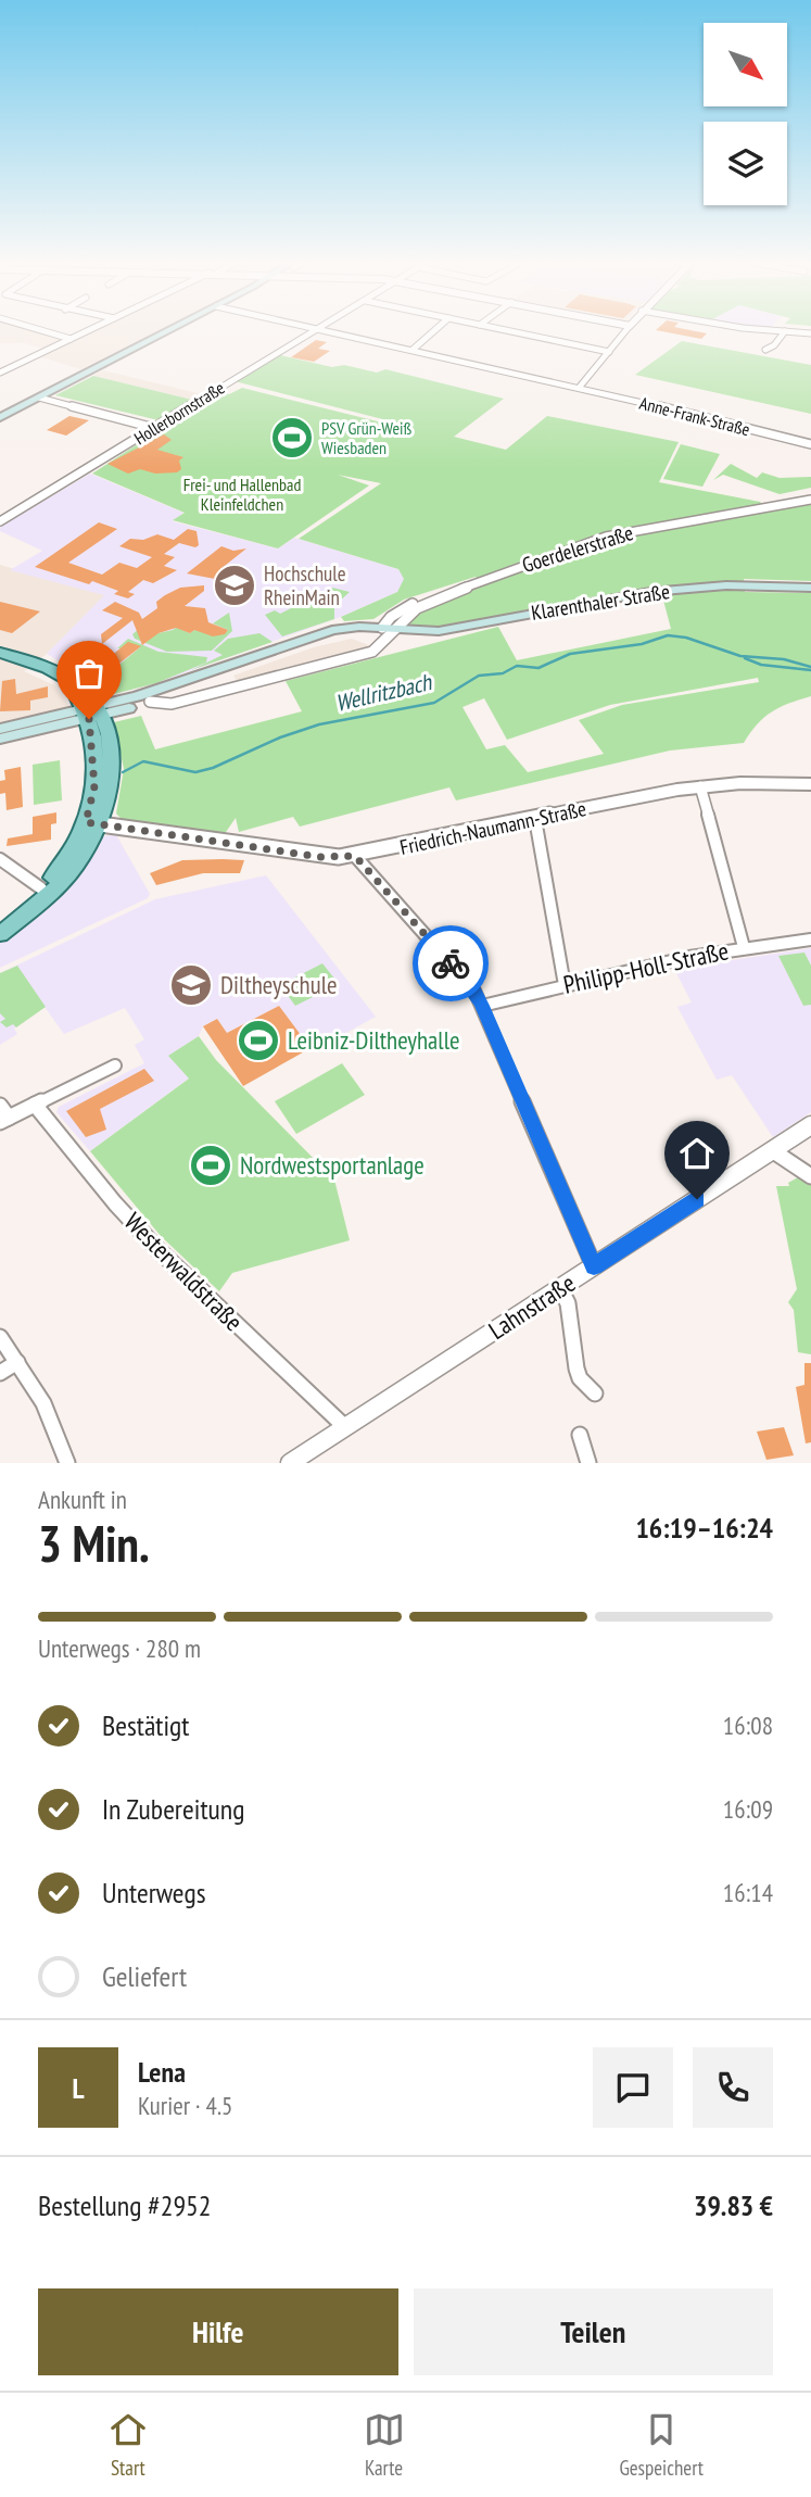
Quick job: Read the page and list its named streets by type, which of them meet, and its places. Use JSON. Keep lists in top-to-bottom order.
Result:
{
  "streets": {
    "main road": ["Klarenthaler Straße"],
    "street": [
      "Hollerbornstraße",
      "Anne-Frank-Straße",
      "Goerdelerstraße",
      "Friedrich-Naumann-Straße",
      "Philipp-Holl-Straße",
      "Westerwaldstraße",
      "Lahnstraße"
    ]
  },
  "crossings": [
    ["Goerdelerstraße", "Klarenthaler Straße"],
    ["Westerwaldstraße", "Lahnstraße"]
  ],
  "water": ["Wellritzbach"],
  "parks": ["Frei- und Hallenbad Kleinfeldchen"],
  "places": {
    "sports": ["PSV Grün-Weiß Wiesbaden", "Leibniz-Diltheyhalle", "Nordwestsportanlage"],
    "school or university": ["Hochschule RheinMain", "Diltheyschule"]
  },
  "north": "bottom right",
  "page": {
    "heading": ["3 Min.", "Ankunft in", "16:19–16:24"],
    "panel": [
      "Lena",
      "Kurier · 4.5",
      "Bestellung #2952",
      "39.83 €"
    ],
    "bar": "Unterwegs · 280 m",
    "list": [
      ["Bestätigt", "16:08"],
      ["In Zubereitung", "16:09"],
      ["Unterwegs", "16:14"],
      "Geliefert"
    ],
    "round": "L",
    "buttons": ["Hilfe", "Teilen"],
    "tabs": ["Start", "Karte", "Gespeichert"]
  }
}
